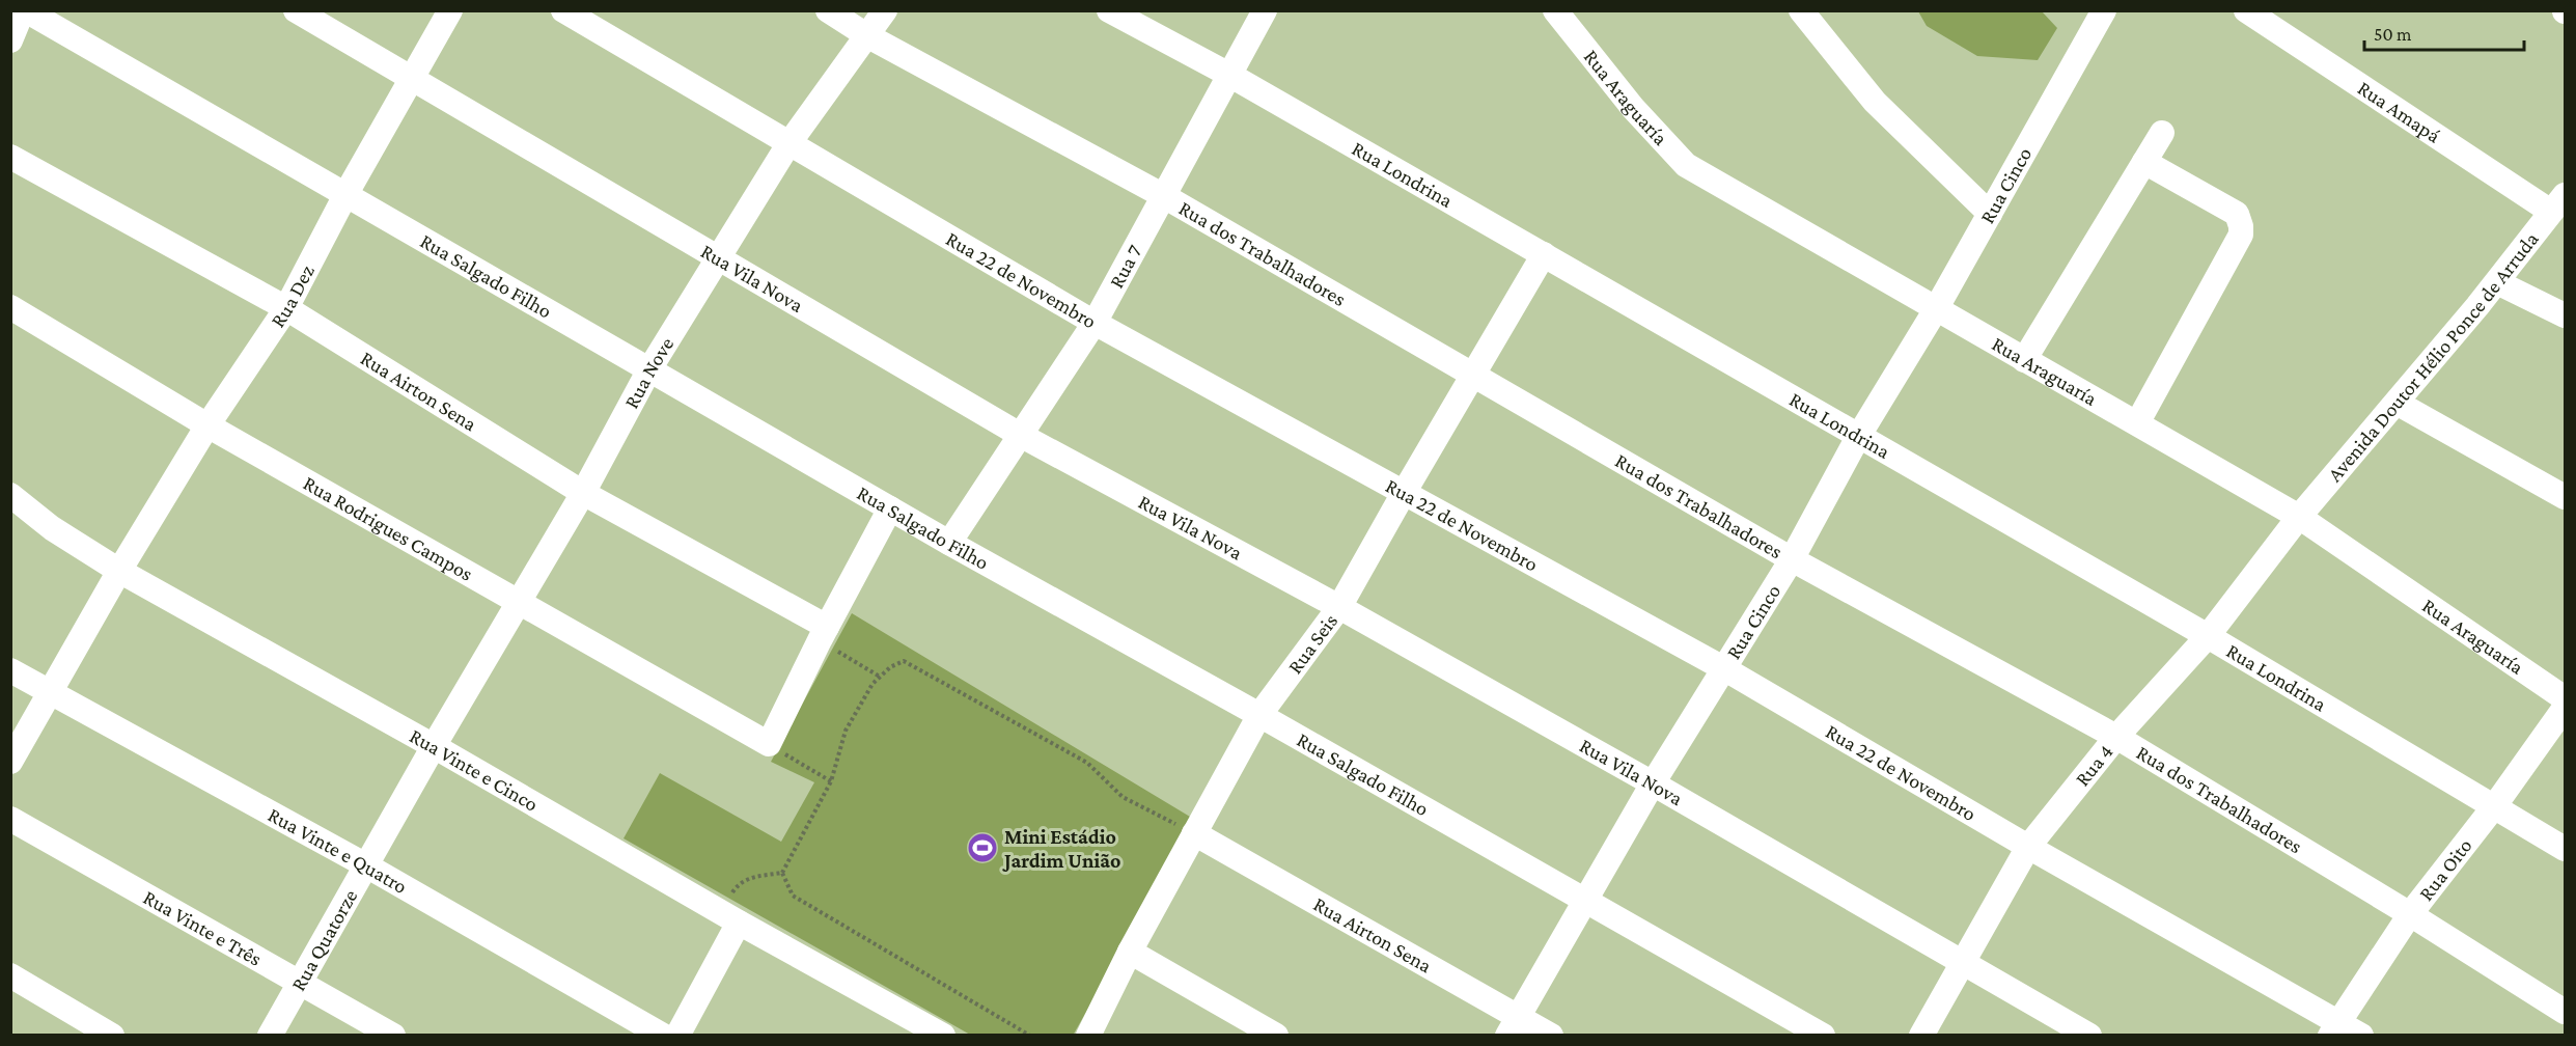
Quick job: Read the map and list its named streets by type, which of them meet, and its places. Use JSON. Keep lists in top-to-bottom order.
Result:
{
  "streets": {
    "street": [
      "Rua Araguaría",
      "Rua Amapá",
      "Rua Londrina",
      "Rua Cinco",
      "Rua dos Trabalhadores",
      "Rua 7",
      "Rua Salgado Filho",
      "Rua Vila Nova",
      "Rua 22 de Novembro",
      "Rua Dez",
      "Avenida Doutor Hélio Ponce de Arruda",
      "Rua Nove",
      "Rua Airton Sena",
      "Rua Rodrigues Campos",
      "Rua Seis",
      "Rua 4",
      "Rua Vinte e Cinco",
      "Rua Vinte e Quatro",
      "Rua Oito",
      "Rua Vinte e Três",
      "Rua Quatorze"
    ]
  },
  "crossings": [
    ["Rua Araguaría", "Rua Cinco"],
    ["Rua Araguaría", "Avenida Doutor Hélio Ponce de Arruda"],
    ["Rua Araguaría", "Rua 4"],
    ["Rua Amapá", "Avenida Doutor Hélio Ponce de Arruda"],
    ["Rua Londrina", "Rua Cinco"],
    ["Rua Londrina", "Rua 7"],
    ["Rua Londrina", "Rua Seis"],
    ["Rua Londrina", "Rua 4"],
    ["Rua Londrina", "Rua Oito"],
    ["Rua Cinco", "Rua dos Trabalhadores"],
    ["Rua Cinco", "Rua Salgado Filho"],
    ["Rua Cinco", "Rua Vila Nova"],
    ["Rua Cinco", "Rua 22 de Novembro"],
    ["Rua Cinco", "Rua Airton Sena"],
    ["Rua dos Trabalhadores", "Rua 7"],
    ["Rua dos Trabalhadores", "Rua Nove"],
    ["Rua dos Trabalhadores", "Rua Seis"],
    ["Rua dos Trabalhadores", "Rua 4"],
    ["Rua dos Trabalhadores", "Rua Oito"],
    ["Rua 7", "Rua Salgado Filho"],
    ["Rua 7", "Rua Vila Nova"],
    ["Rua 7", "Rua 22 de Novembro"],
    ["Rua Salgado Filho", "Rua Dez"],
    ["Rua Salgado Filho", "Rua Nove"],
    ["Rua Salgado Filho", "Rua Seis"],
    ["Rua Vila Nova", "Rua Dez"],
    ["Rua Vila Nova", "Rua Nove"],
    ["Rua Vila Nova", "Rua Seis"],
    ["Rua Vila Nova", "Rua 4"],
    ["Rua 22 de Novembro", "Rua Nove"],
    ["Rua 22 de Novembro", "Rua Seis"],
    ["Rua 22 de Novembro", "Rua 4"],
    ["Rua 22 de Novembro", "Rua Oito"],
    ["Rua Dez", "Rua Airton Sena"],
    ["Rua Dez", "Rua Rodrigues Campos"],
    ["Rua Dez", "Rua Vinte e Cinco"],
    ["Rua Dez", "Rua Vinte e Quatro"],
    ["Avenida Doutor Hélio Ponce de Arruda", "Rua 4"],
    ["Rua Nove", "Rua Airton Sena"],
    ["Rua Nove", "Rua Rodrigues Campos"],
    ["Rua Nove", "Rua Vinte e Cinco"],
    ["Rua Nove", "Rua Quatorze"],
    ["Rua Airton Sena", "Rua Seis"],
    ["Rua Vinte e Cinco", "Rua Quatorze"],
    ["Rua Vinte e Quatro", "Rua Quatorze"],
    ["Rua Vinte e Três", "Rua Quatorze"]
  ],
  "places": {
    "sports": ["Mini Estádio Jardim União"]
  },
  "scale_bar": "50 m"
}
